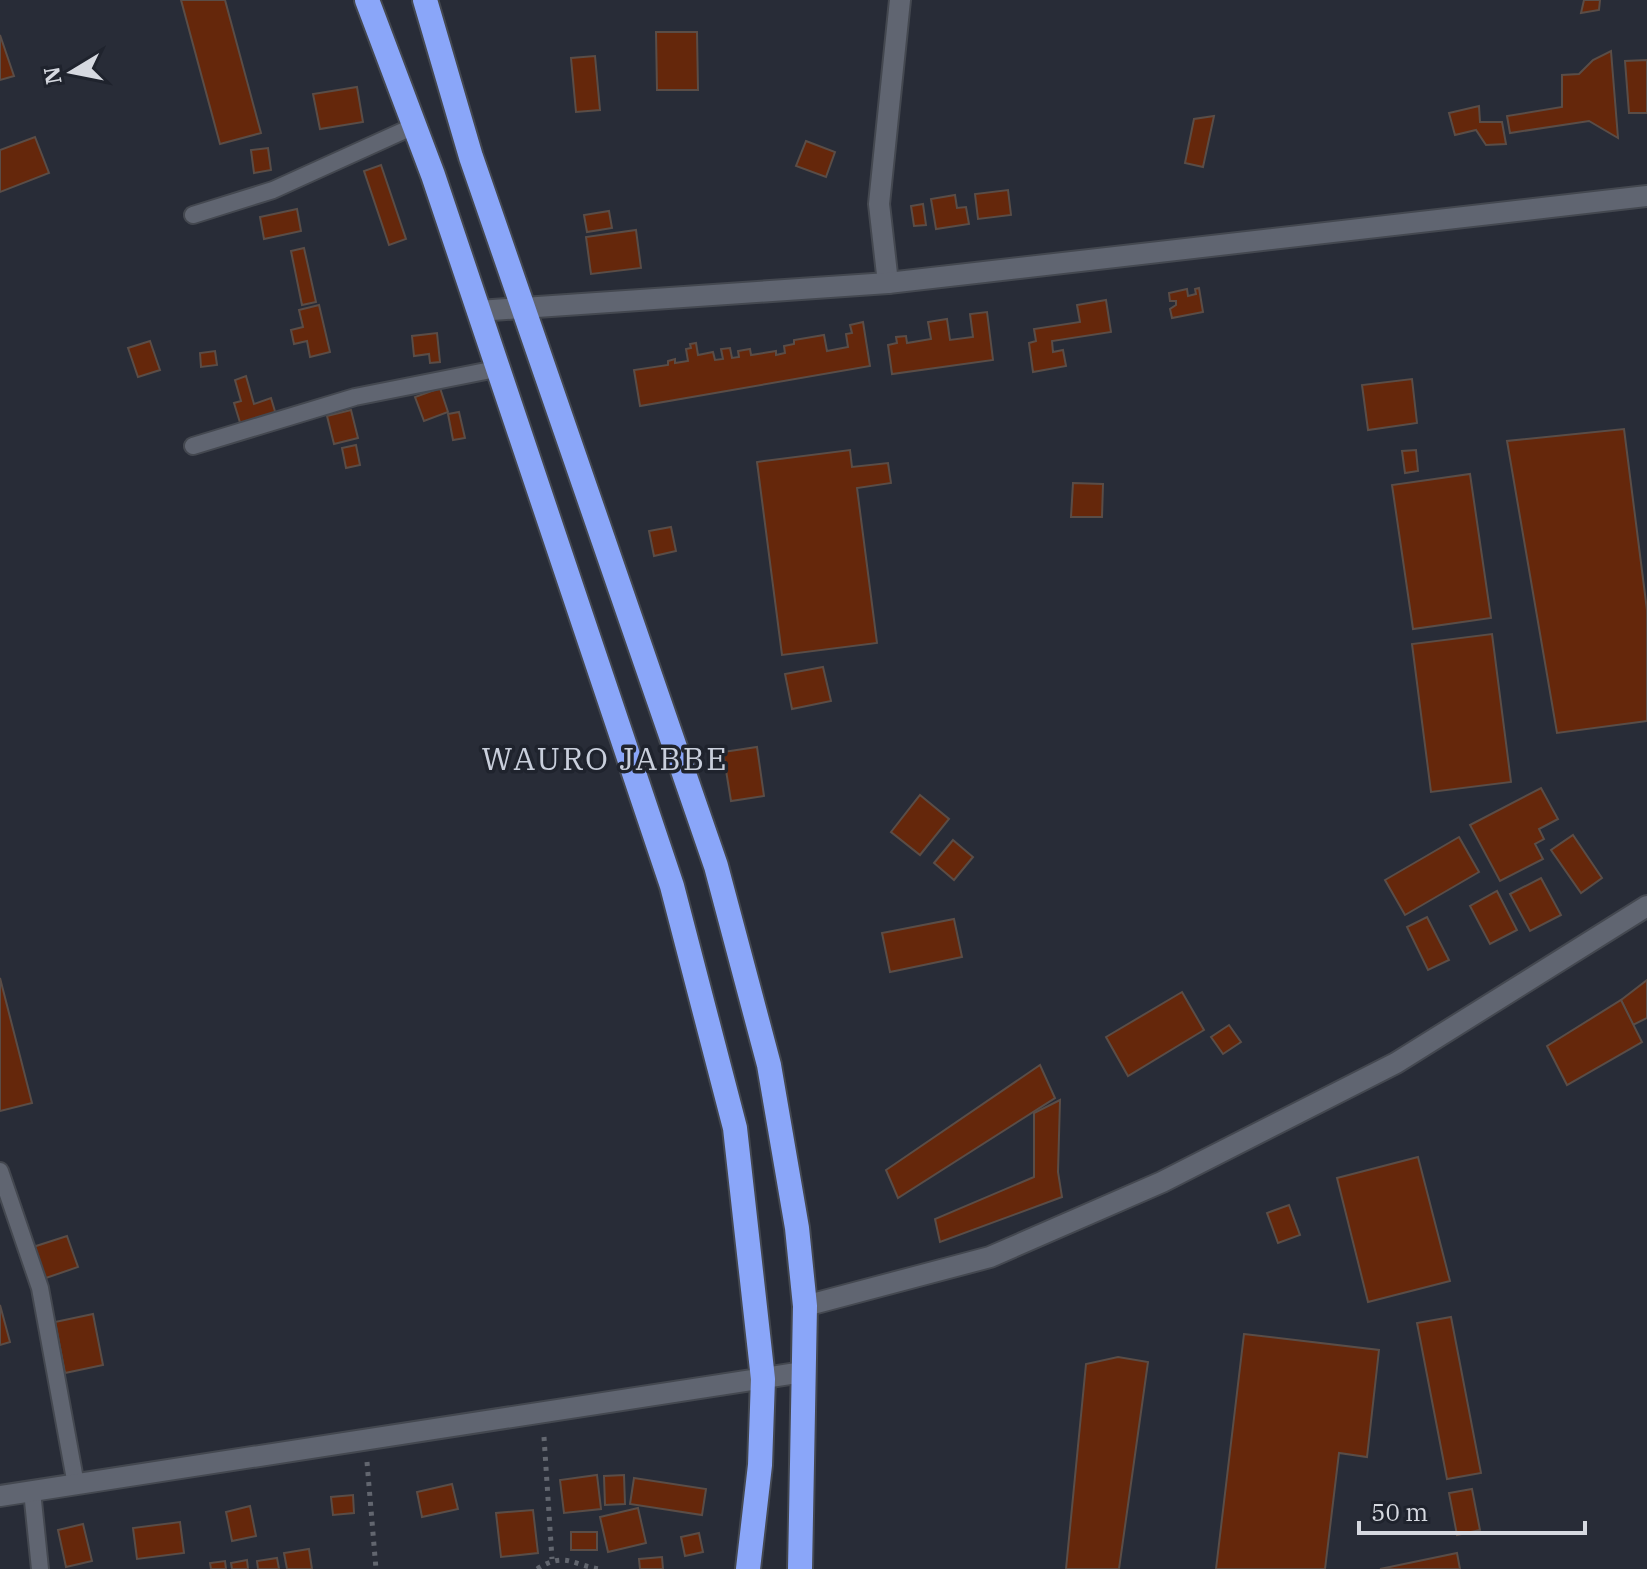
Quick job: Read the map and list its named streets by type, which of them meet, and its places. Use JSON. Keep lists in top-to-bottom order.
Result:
{
  "districts": ["WAURO JABBE"],
  "scale_bar": "50 m",
  "north": "left"
}
